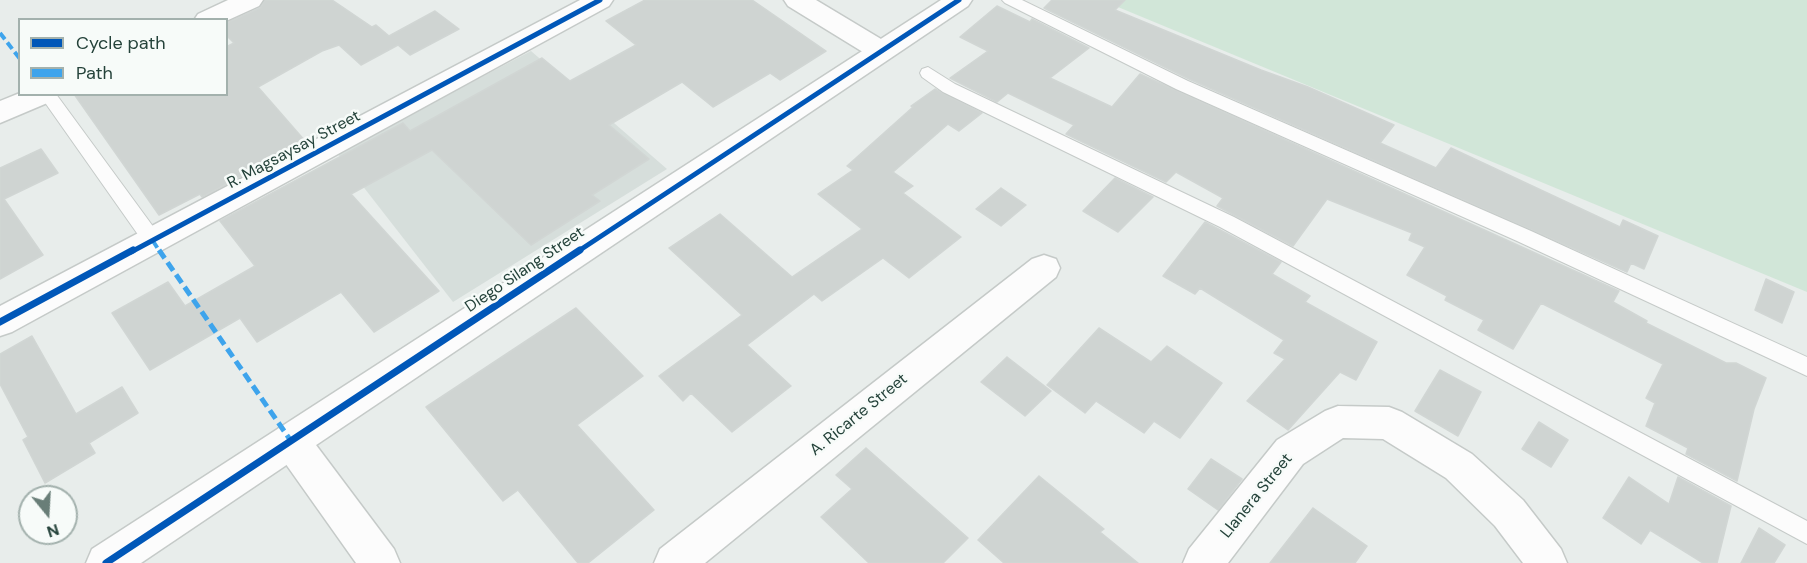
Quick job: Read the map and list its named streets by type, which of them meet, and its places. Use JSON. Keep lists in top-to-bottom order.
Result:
{
  "streets": {
    "street": [
      "R. Magsaysay Street",
      "Diego Silang Street",
      "A. Ricarte Street",
      "Llanera Street"
    ]
  },
  "legend": ["Cycle path", "Path"],
  "north": "bottom"
}
